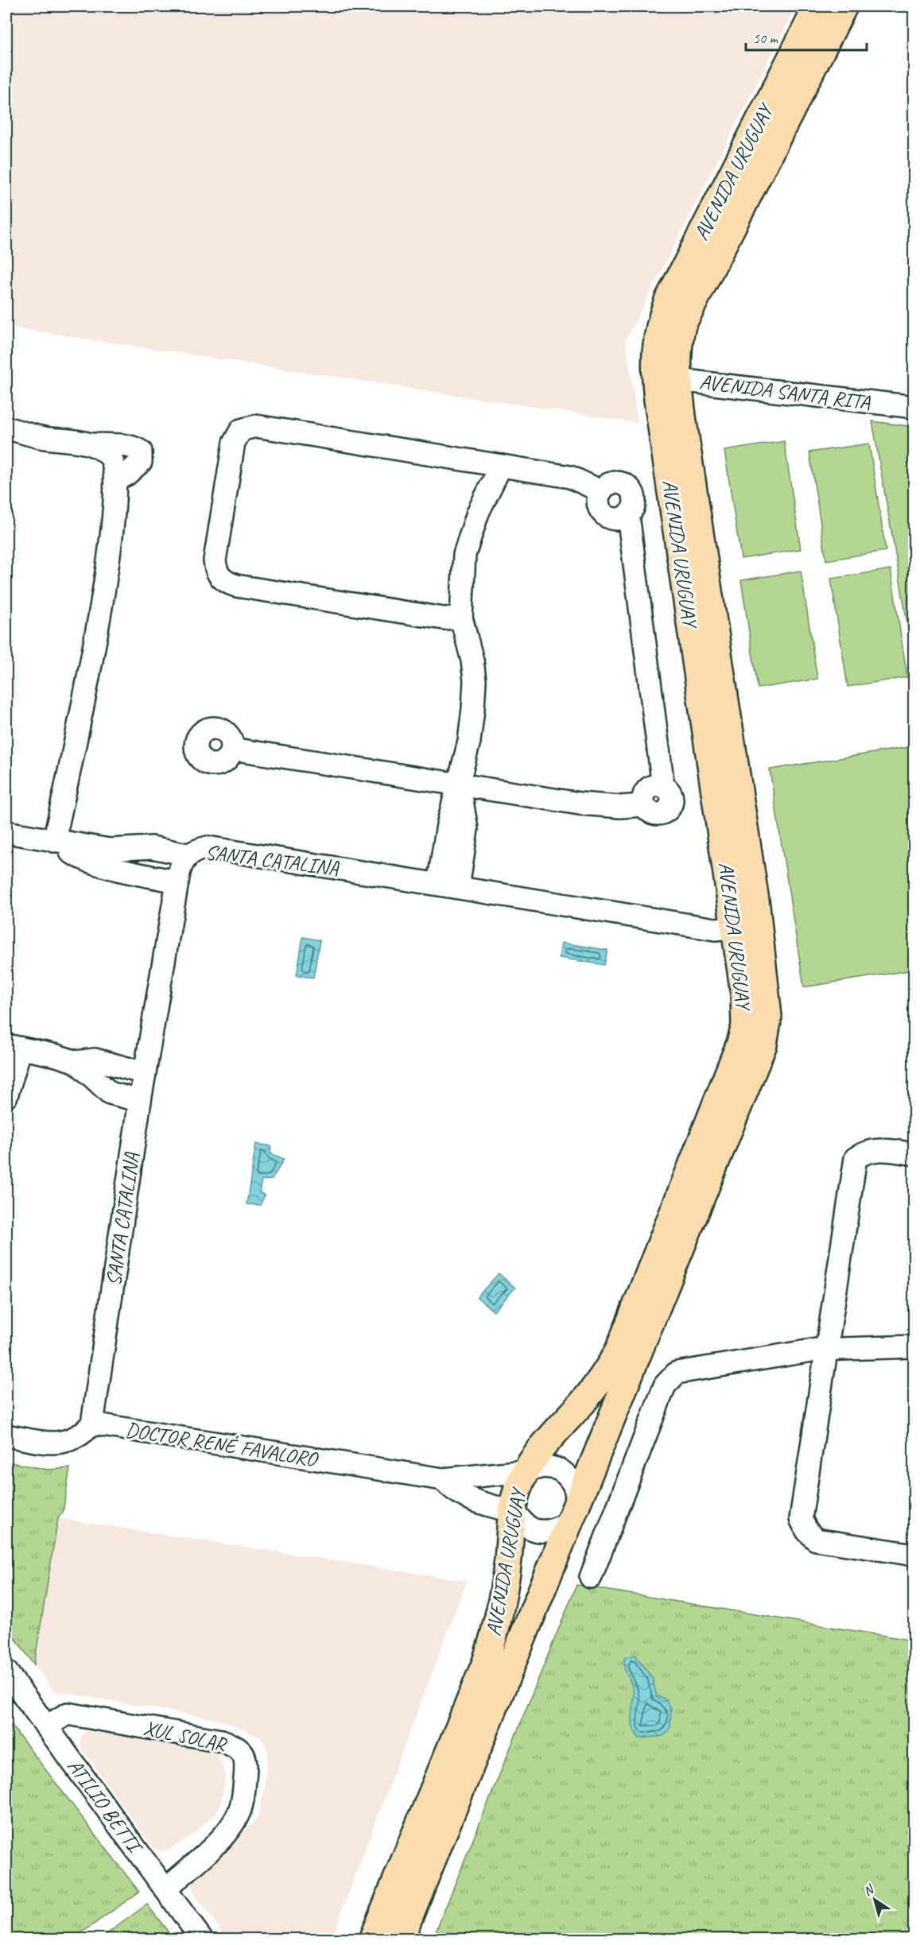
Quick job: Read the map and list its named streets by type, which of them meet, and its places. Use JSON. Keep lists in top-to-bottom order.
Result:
{
  "streets": {
    "main road": ["AVENIDA URUGUAY"],
    "street": [
      "AVENIDA SANTA RITA",
      "SANTA CATALINA",
      "DOCTOR RENÉ FAVALORO",
      "XUL SOLAR",
      "ATILIO BETTI"
    ]
  },
  "crossings": [
    ["AVENIDA URUGUAY", "AVENIDA SANTA RITA"],
    ["AVENIDA URUGUAY", "SANTA CATALINA"],
    ["AVENIDA URUGUAY", "DOCTOR RENÉ FAVALORO"],
    ["SANTA CATALINA", "DOCTOR RENÉ FAVALORO"],
    ["XUL SOLAR", "ATILIO BETTI"]
  ],
  "scale_bar": "50 m",
  "north": "top left"
}
